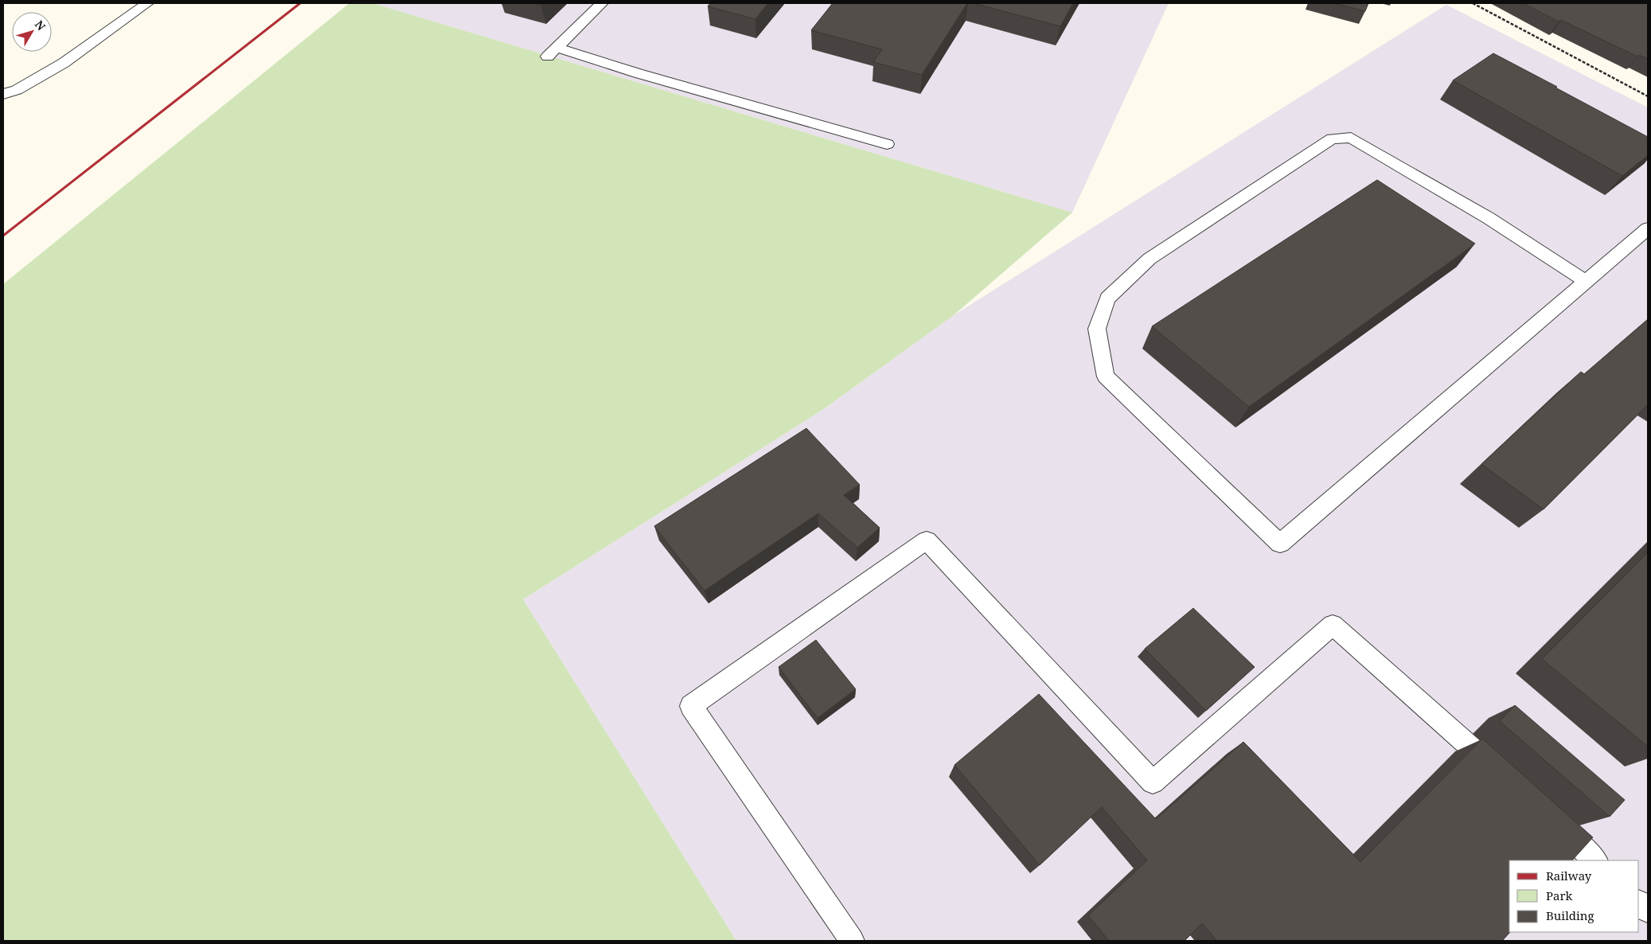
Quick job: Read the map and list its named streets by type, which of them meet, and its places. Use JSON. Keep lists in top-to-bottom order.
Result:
{
  "legend": ["Railway", "Park", "Building"],
  "north": "top right"
}
